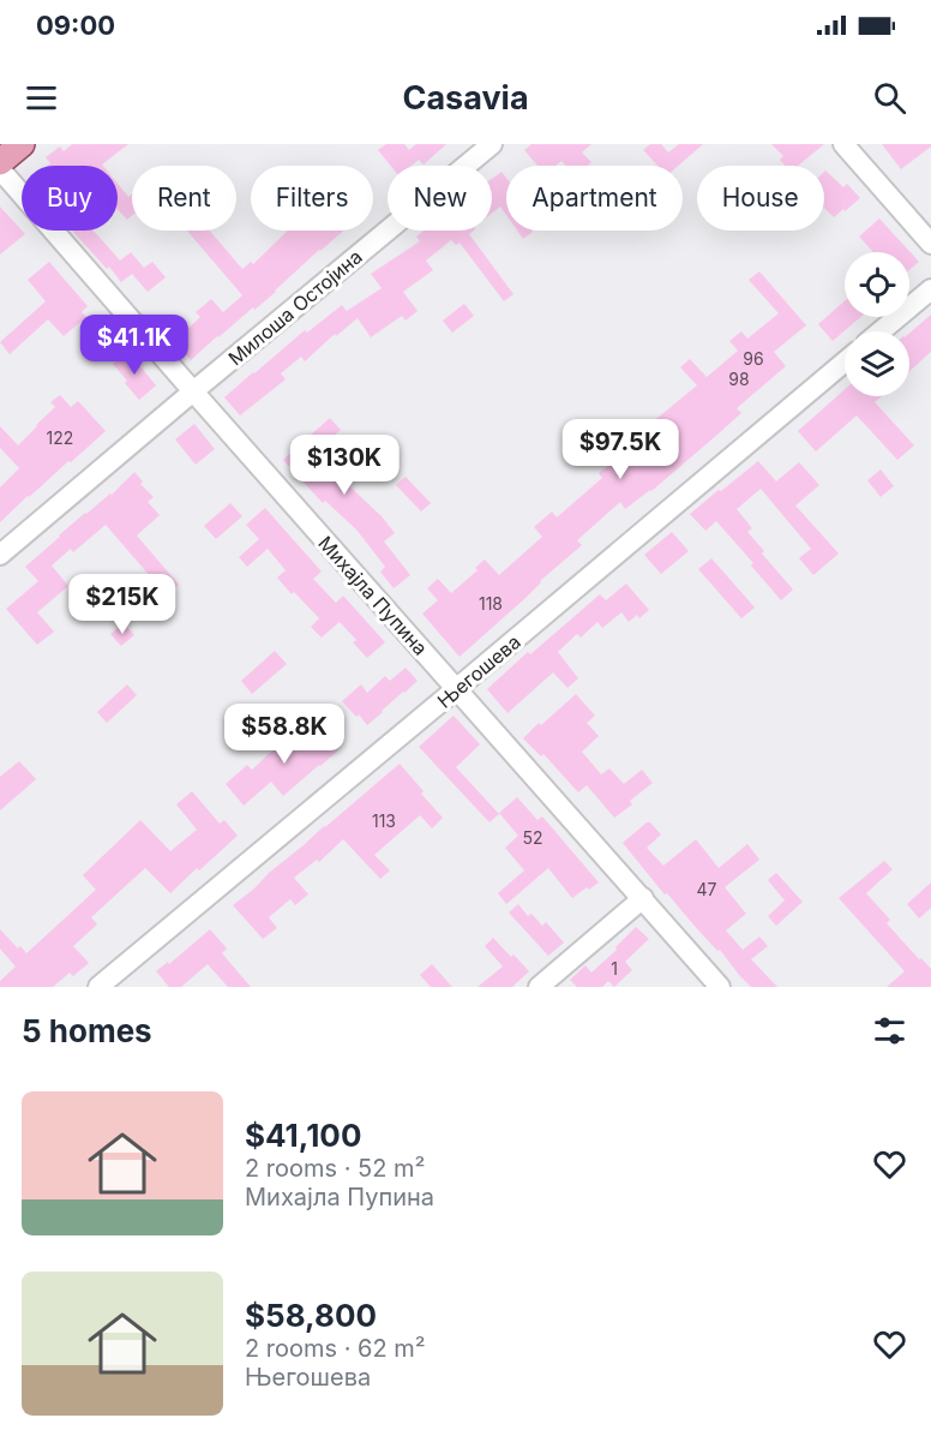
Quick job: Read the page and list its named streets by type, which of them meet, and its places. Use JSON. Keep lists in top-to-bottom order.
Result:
{
  "streets": {
    "street": ["Милоша Остојина", "Михајла Пупина", "Његошева"]
  },
  "crossings": [
    ["Милоша Остојина", "Михајла Пупина"],
    ["Михајла Пупина", "Његошева"]
  ],
  "house_numbers": [
    "96",
    "98",
    "122",
    "118",
    "113",
    "52",
    "47",
    "1"
  ],
  "page": {
    "status": "09:00",
    "header": "Casavia",
    "chip": [
      "Buy",
      "Rent",
      "Filters",
      "New",
      "Apartment",
      "House"
    ],
    "price": [
      "$41.1K",
      "$97.5K",
      "$130K",
      "$215K",
      "$58.8K"
    ],
    "heading": "5 homes",
    "list": [
      {
        "name": "$41,100",
        "note": "2 rooms · 52 m² · Михајла Пупина"
      },
      {
        "name": "$58,800",
        "note": "2 rooms · 62 m² · Његошева"
      }
    ]
  }
}
